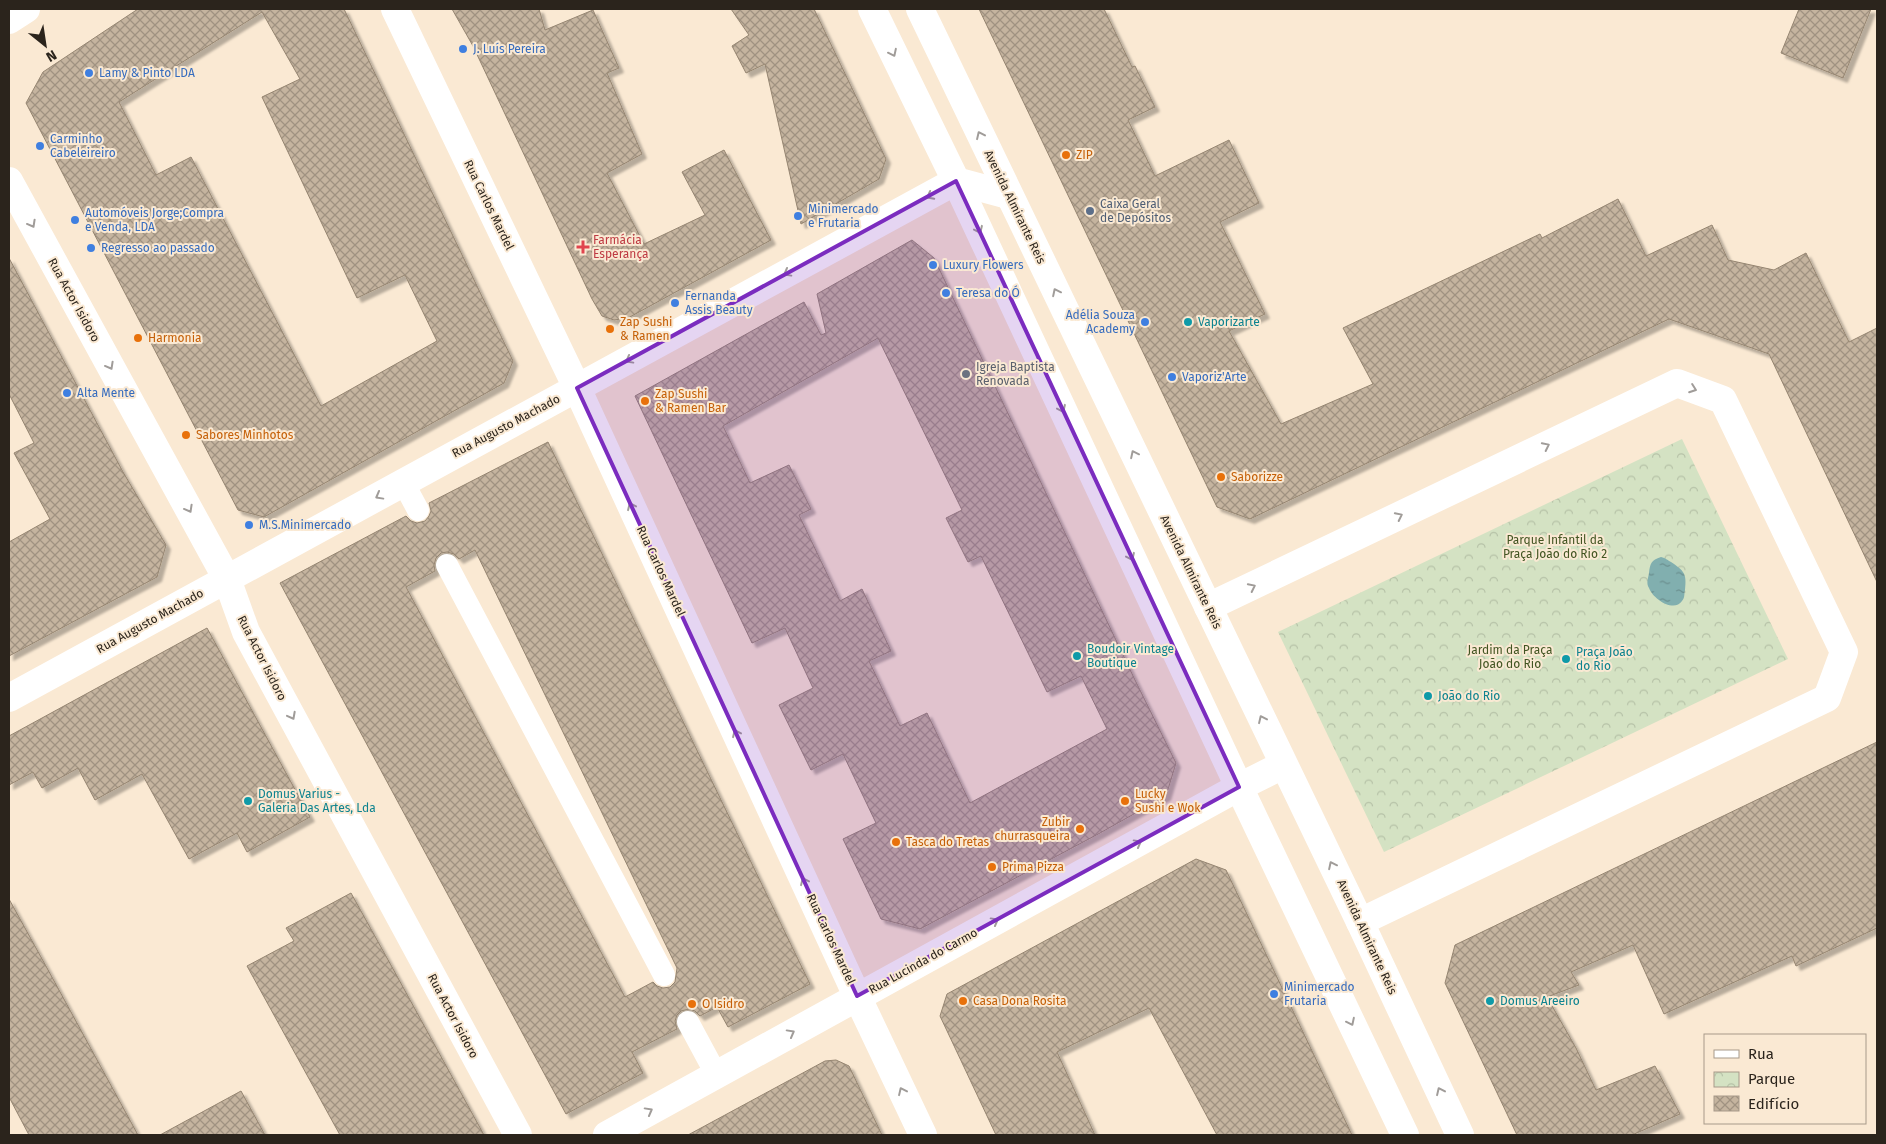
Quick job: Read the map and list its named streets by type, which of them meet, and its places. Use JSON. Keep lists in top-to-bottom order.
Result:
{
  "streets": {
    "street": [
      "Rua Carlos Mardel",
      "Avenida Almirante Reis",
      "Rua Actor Isidoro",
      "Rua Augusto Machado",
      "Rua Lucinda do Carmo"
    ]
  },
  "crossings": [
    ["Rua Carlos Mardel", "Rua Augusto Machado"],
    ["Rua Carlos Mardel", "Rua Lucinda do Carmo"],
    ["Avenida Almirante Reis", "Rua Lucinda do Carmo"],
    ["Rua Actor Isidoro", "Rua Augusto Machado"]
  ],
  "one_way": [
    "Rua Carlos Mardel",
    "Rua Actor Isidoro",
    "Rua Augusto Machado",
    "Rua Lucinda do Carmo"
  ],
  "parks": ["Parque Infantil da Praça João do Rio 2", "Jardim da Praça João do Rio"],
  "places": {
    "other": [
      "J. Luís Pereira",
      "Lamy & Pinto LDA",
      "Carminho Cabeleireiro",
      "ZIP",
      "Caixa Geral de Depósitos",
      "Minimercado e Frutaria",
      "Automóveis Jorge;Compra e Venda, LDA",
      "Regresso ao passado",
      "Luxury Flowers",
      "Teresa do Ó",
      "Fernanda Assis Beauty",
      "Adélia Souza Academy",
      "Vaporizarte",
      "Zap Sushi & Ramen",
      "Harmonia",
      "Igreja Baptista Renovada",
      "Vaporiz'Arte",
      "Alta Mente",
      "Zap Sushi & Ramen Bar",
      "Sabores Minhotos",
      "Saborizze",
      "M.S.Minimercado",
      "Boudoir Vintage Boutique",
      "Praça João do Rio",
      "João do Rio",
      "Domus Varius - Galeria Das Artes, Lda",
      "Lucky Sushi e Wok",
      "Zubir churrasqueira",
      "Tasca do Tretas",
      "Prima Pizza",
      "Minimercado Frutaria",
      "Casa Dona Rosita",
      "Domus Areeiro",
      "O Isidro"
    ],
    "health": ["Farmácia Esperança"]
  },
  "legend": ["Rua", "Parque", "Edifício"],
  "north": "bottom right"
}
